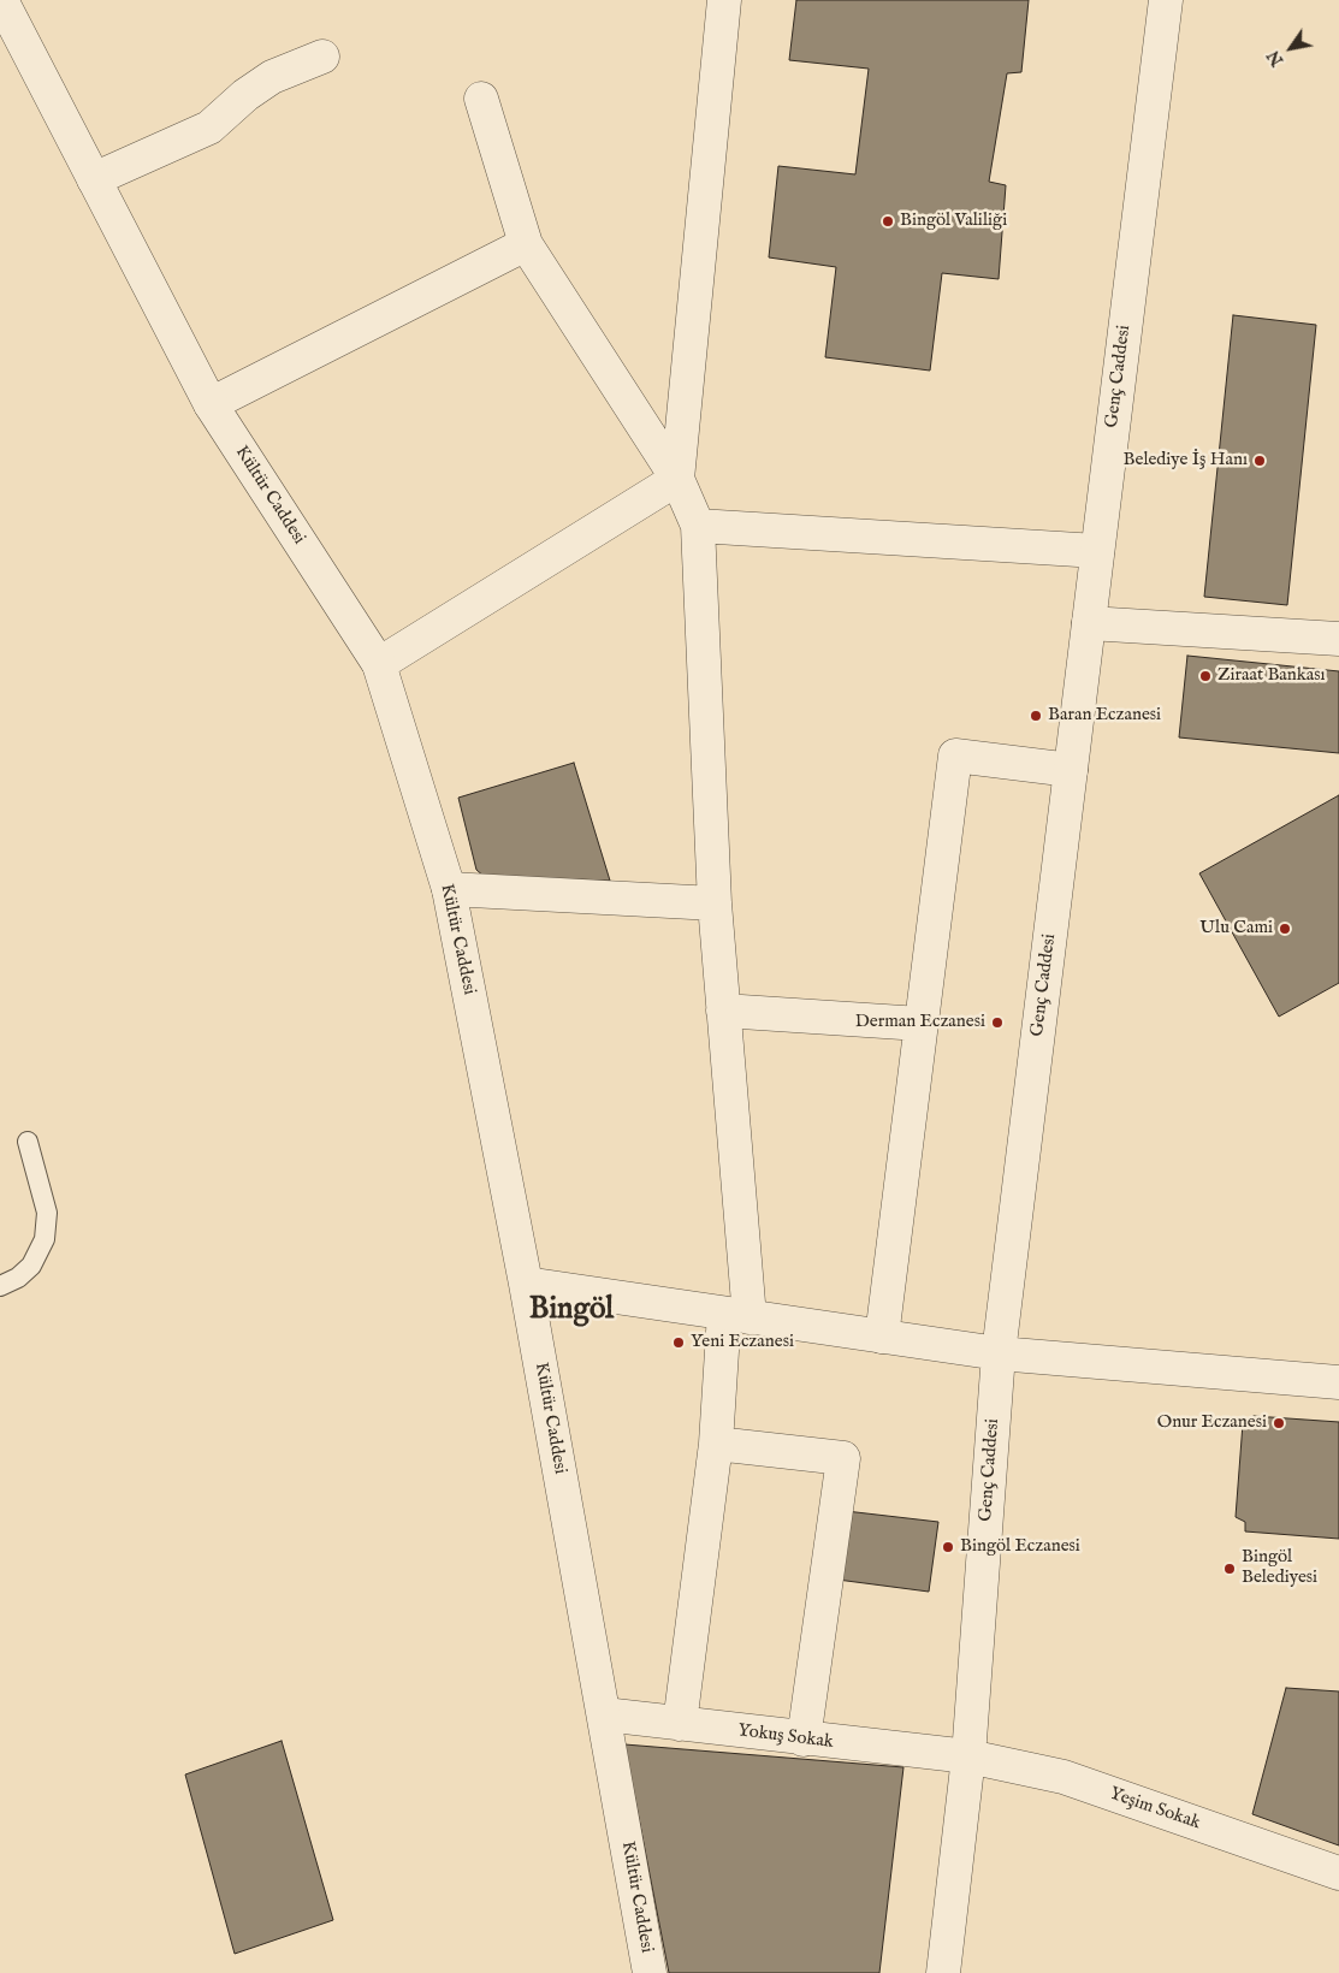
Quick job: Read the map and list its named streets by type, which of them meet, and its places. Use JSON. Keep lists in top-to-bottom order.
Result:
{
  "streets": {
    "street": [
      "Genç Caddesi",
      "Kültür Caddesi",
      "Yokuş Sokak",
      "Yeşim Sokak"
    ]
  },
  "crossings": [
    ["Genç Caddesi", "Yokuş Sokak"],
    ["Genç Caddesi", "Yeşim Sokak"],
    ["Kültür Caddesi", "Yokuş Sokak"],
    ["Yokuş Sokak", "Yeşim Sokak"]
  ],
  "districts": ["Bingöl"],
  "places": [
    "Bingöl Valiliği",
    "Belediye İş Hanı",
    "Ziraat Bankası",
    "Baran Eczanesi",
    "Ulu Cami",
    "Derman Eczanesi",
    "Yeni Eczanesi",
    "Onur Eczanesi",
    "Bingöl Eczanesi",
    "Bingöl Belediyesi"
  ],
  "north": "bottom left"
}
